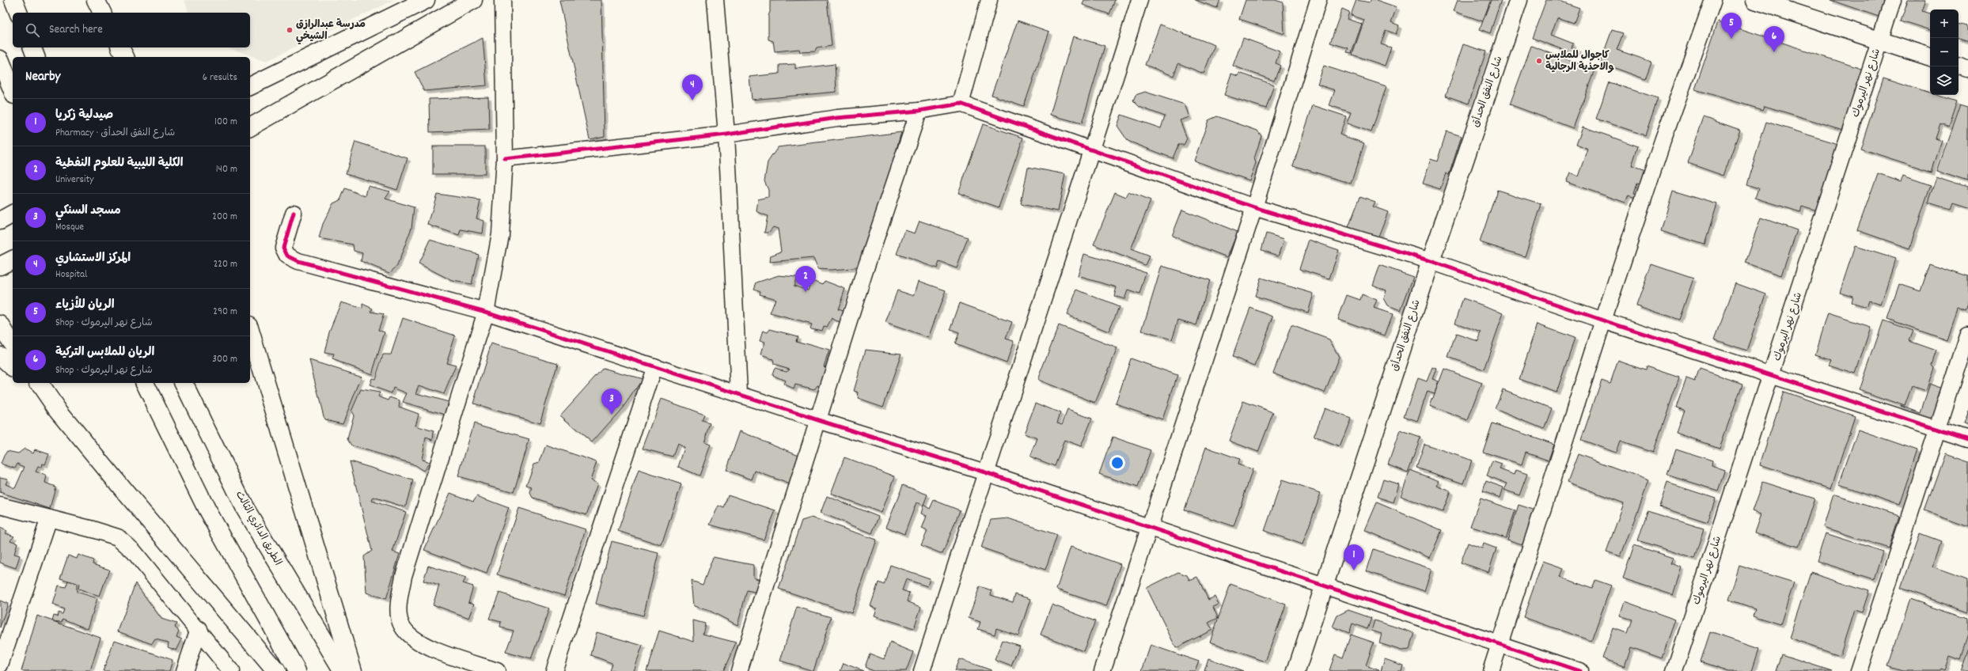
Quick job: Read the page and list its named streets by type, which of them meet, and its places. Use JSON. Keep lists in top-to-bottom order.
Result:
{
  "streets": {
    "main road": ["شارع النفق الحدأق", "الطريق الدائري الثالث"],
    "street": ["شارع نهر اليرموك"]
  },
  "places": ["مدرسة عبدالرازق الشيخي", "كاجوال للملابس والاحذية الرجالية"],
  "page": {
    "map_buttons": ["+", "−"],
    "pins": [
      "5",
      "6",
      "4",
      "2",
      "3",
      "1"
    ],
    "search": "Search here",
    "heading": ["Nearby", "6 results"],
    "list": [
      {
        "mark": "1",
        "name": "صيدلية زكريا",
        "note": "Pharmacy · شارع النفق الحدأق",
        "value": "100 m"
      },
      {
        "mark": "2",
        "name": "الكلية الليبية للعلوم النفطية",
        "note": "University",
        "value": "140 m"
      },
      {
        "mark": "3",
        "name": "مسجد السنكي",
        "note": "Mosque",
        "value": "200 m"
      },
      {
        "mark": "4",
        "name": "المركز الاستشاري",
        "note": "Hospital",
        "value": "220 m"
      },
      {
        "mark": "5",
        "name": "الريان للأزياء",
        "note": "Shop · شارع نهر اليرموك",
        "value": "290 m"
      },
      {
        "mark": "6",
        "name": "الريان للملابس التركية",
        "note": "Shop · شارع نهر اليرموك",
        "value": "300 m"
      }
    ]
  }
}
